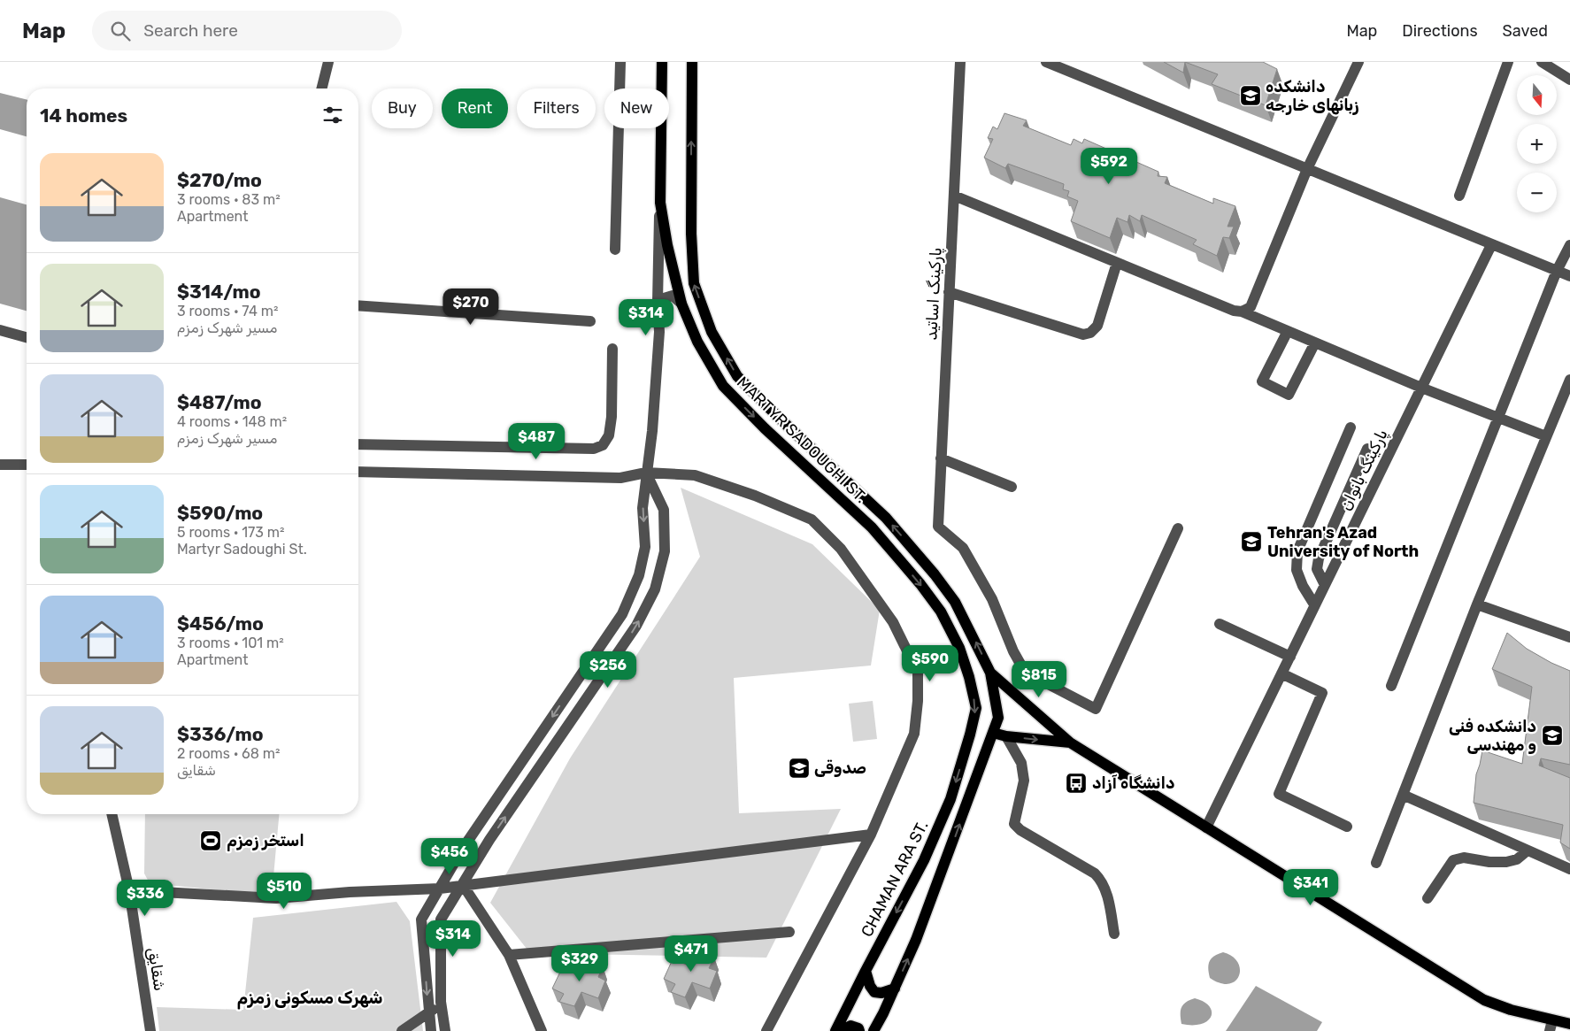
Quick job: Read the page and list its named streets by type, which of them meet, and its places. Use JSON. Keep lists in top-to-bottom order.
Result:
{
  "streets": {
    "main road": ["MARTYR SADOUGHI ST.", "CHAMAN ARA ST."],
    "street": ["پارکینگ اساتید", "پارکینگ بانوان", "شقایق"]
  },
  "crossings": [
    ["MARTYR SADOUGHI ST.", "CHAMAN ARA ST."]
  ],
  "districts": ["شهرک مسکونی زمزم"],
  "places": {
    "school or university": [
      "دانشکده زبانهای خارجه",
      "Tehran's Azad University of North",
      "دانشکده فنی و مهندسی",
      "صدوقی"
    ],
    "bus stop": ["دانشگاه آزاد"],
    "sports": ["استخر زمزم"]
  },
  "north": "bottom",
  "page": {
    "header": "Map",
    "search": "Search here",
    "nav": ["Map", "Directions", "Saved"],
    "map_buttons": ["+", "−"],
    "chip": [
      "Buy",
      "Rent",
      "Filters",
      "New"
    ],
    "heading": "14 homes",
    "list": [
      {
        "name": "$270/mo",
        "note": "3 rooms · 83 m² · Apartment"
      },
      {
        "name": "$314/mo",
        "note": "3 rooms · 74 m² · مسیر شهرک زمزم"
      },
      {
        "name": "$487/mo",
        "note": "4 rooms · 148 m² · مسیر شهرک زمزم"
      },
      {
        "name": "$590/mo",
        "note": "5 rooms · 173 m² · Martyr Sadoughi St."
      },
      {
        "name": "$456/mo",
        "note": "3 rooms · 101 m² · Apartment"
      },
      {
        "name": "$336/mo",
        "note": "2 rooms · 68 m² · شقایق"
      }
    ],
    "price": [
      "$592",
      "$270",
      "$314",
      "$487",
      "$590",
      "$256",
      "$815",
      "$456",
      "$341",
      "$510",
      "$336",
      "$314",
      "$471",
      "$329"
    ]
  }
}
